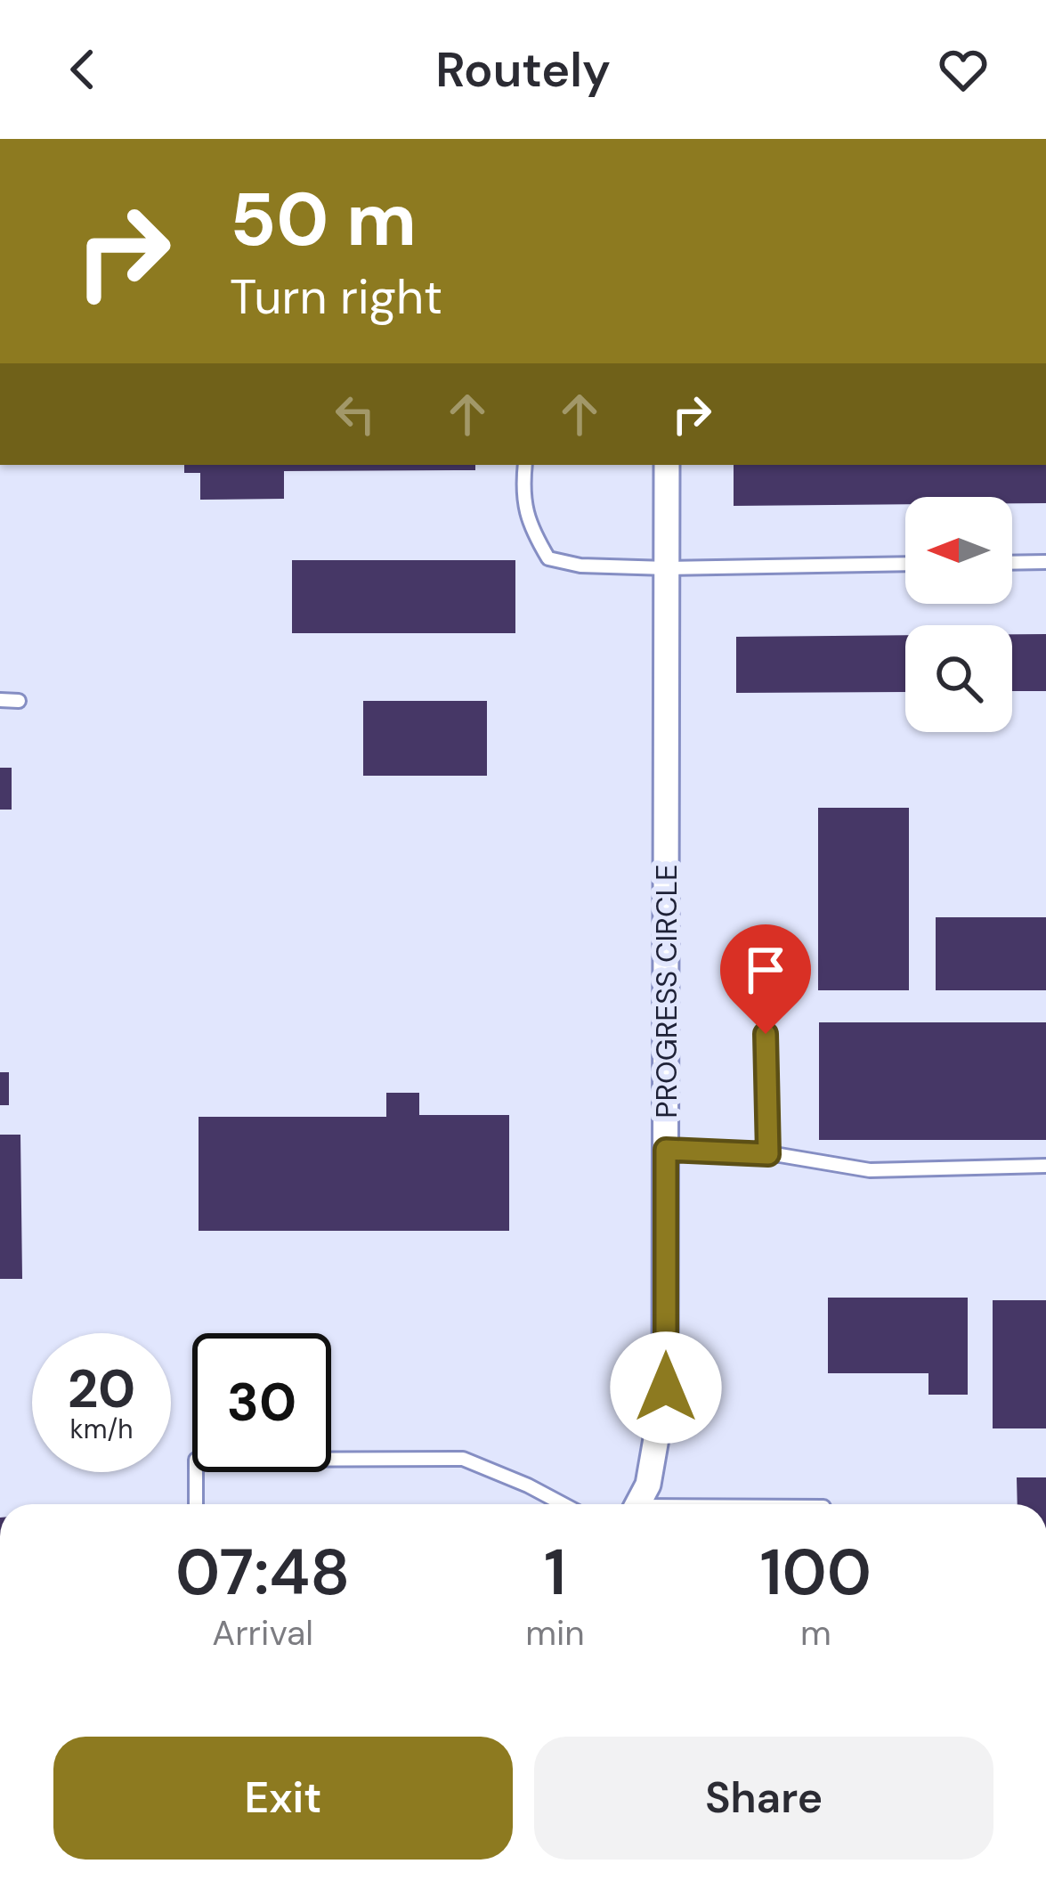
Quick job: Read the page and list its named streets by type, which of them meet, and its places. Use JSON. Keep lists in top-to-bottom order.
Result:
{
  "streets": {
    "street": ["PROGRESS CIRCLE"]
  },
  "north": "left",
  "page": {
    "header": "Routely",
    "turn": ["50 m", "Turn right"],
    "speed": "20 km/h",
    "limit": "30",
    "eta": [
      "07:48",
      "Arrival",
      "1",
      "min",
      "100",
      "m"
    ],
    "buttons": ["Exit", "Share"]
  }
}
